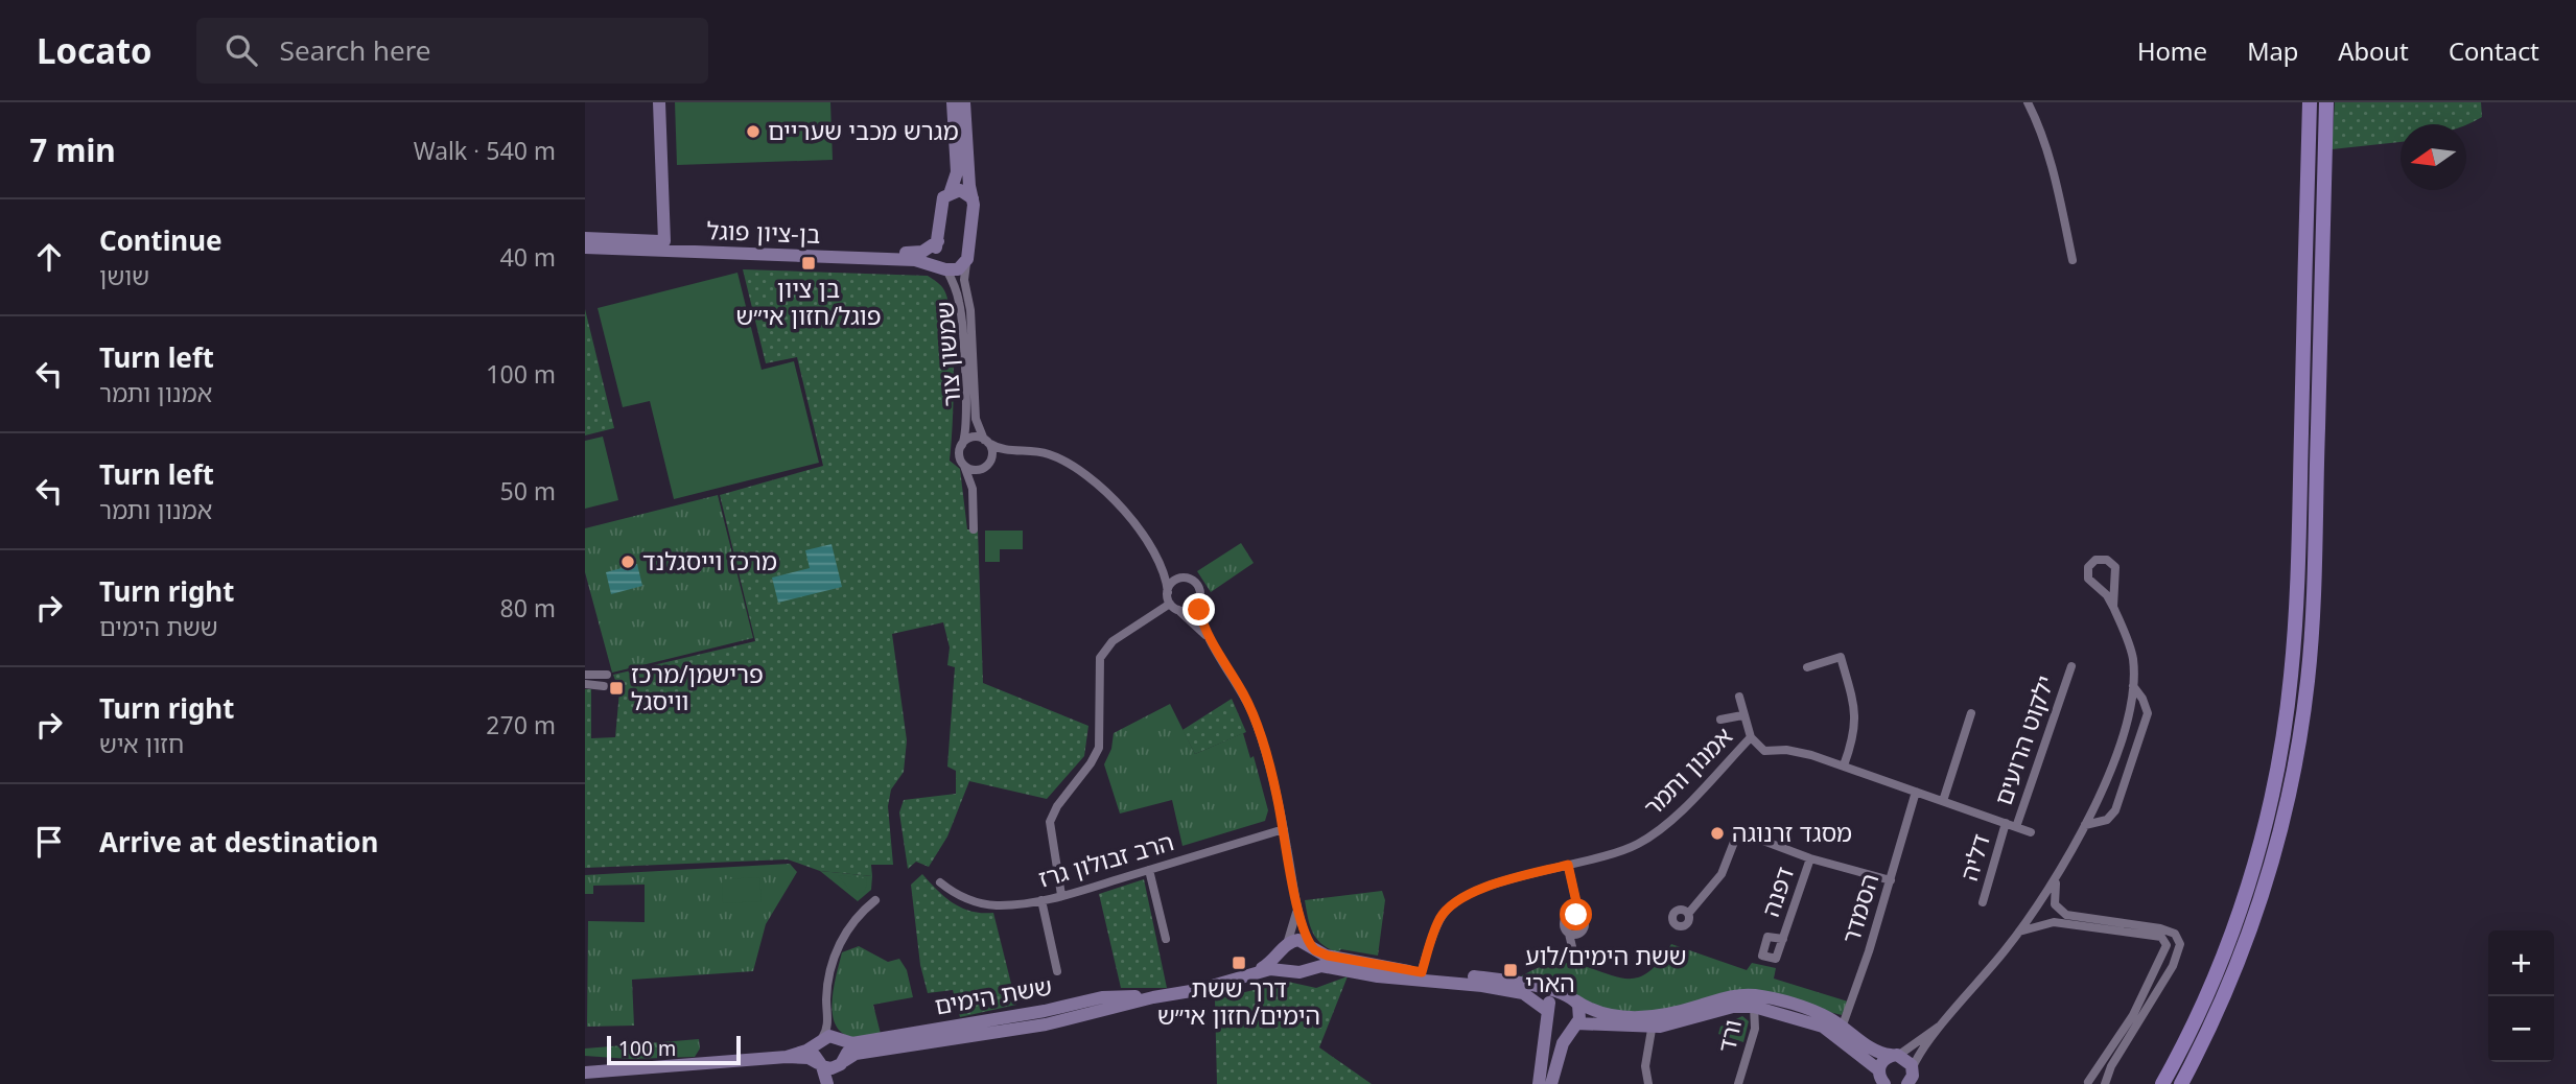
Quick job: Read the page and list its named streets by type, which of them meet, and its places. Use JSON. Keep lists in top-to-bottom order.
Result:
{
  "streets": {
    "street": [
      "בן-ציון פוגל",
      "שמשון צור",
      "ילקוט הרועים",
      "אמנון ותמר",
      "דליה",
      "הרב זבולון גרז",
      "דפנה",
      "הסמדר",
      "ששת הימים",
      "ורד"
    ]
  },
  "crossings": [
    ["בן-ציון פוגל", "שמשון צור"],
    ["ילקוט הרועים", "אמנון ותמר"],
    ["אמנון ותמר", "דליה"],
    ["אמנון ותמר", "הסמדר"]
  ],
  "places": {
    "other": ["מגרש מכבי שעריים", "מרכז וייסגלנד", "מסגד זרנוגה"],
    "transit": [
      "בן ציון פוגל/חזון אי״ש",
      "פרישמן/מרכז וויסגל",
      "דרך ששת הימים/חזון אי״ש",
      "ששת הימים/לוע הארי"
    ]
  },
  "scale_bar": "100 m",
  "north": "left",
  "page": {
    "header": "Locato",
    "search": "Search here",
    "nav": [
      "Home",
      "Map",
      "About",
      "Contact"
    ],
    "heading": ["7 min", "Walk · 540 m"],
    "list": [
      ["Continue", "שושן", "40 m"],
      ["Turn left", "אמנון ותמר", "100 m"],
      ["Turn left", "אמנון ותמר", "50 m"],
      ["Turn right", "ששת הימים", "80 m"],
      ["Turn right", "חזון איש", "270 m"],
      "Arrive at destination"
    ],
    "map_buttons": ["+", "−"],
    "scale": "100 m"
  }
}
